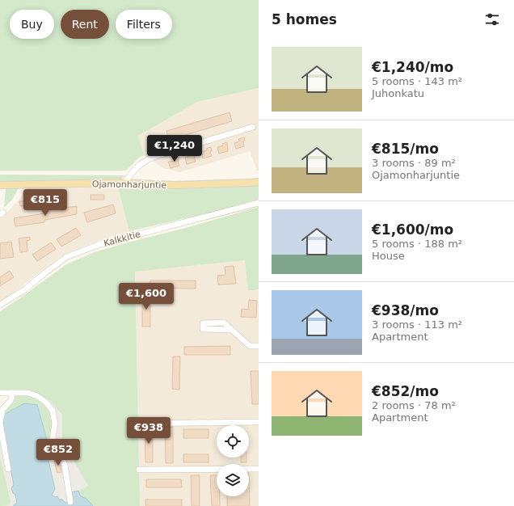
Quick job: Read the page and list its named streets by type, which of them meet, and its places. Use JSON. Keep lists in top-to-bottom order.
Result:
{
  "streets": {
    "main road": ["Ojamonharjuntie"],
    "street": ["Kalkkitie"]
  },
  "page": {
    "heading": "5 homes",
    "chip": ["Buy", "Rent", "Filters"],
    "list": [
      {
        "name": "€1,240/mo",
        "note": "5 rooms · 143 m² · Juhonkatu"
      },
      {
        "name": "€815/mo",
        "note": "3 rooms · 89 m² · Ojamonharjuntie"
      },
      {
        "name": "€1,600/mo",
        "note": "5 rooms · 188 m² · House"
      },
      {
        "name": "€938/mo",
        "note": "3 rooms · 113 m² · Apartment"
      },
      {
        "name": "€852/mo",
        "note": "2 rooms · 78 m² · Apartment"
      }
    ],
    "price": [
      "€1,240",
      "€815",
      "€1,600",
      "€938",
      "€852"
    ]
  }
}
